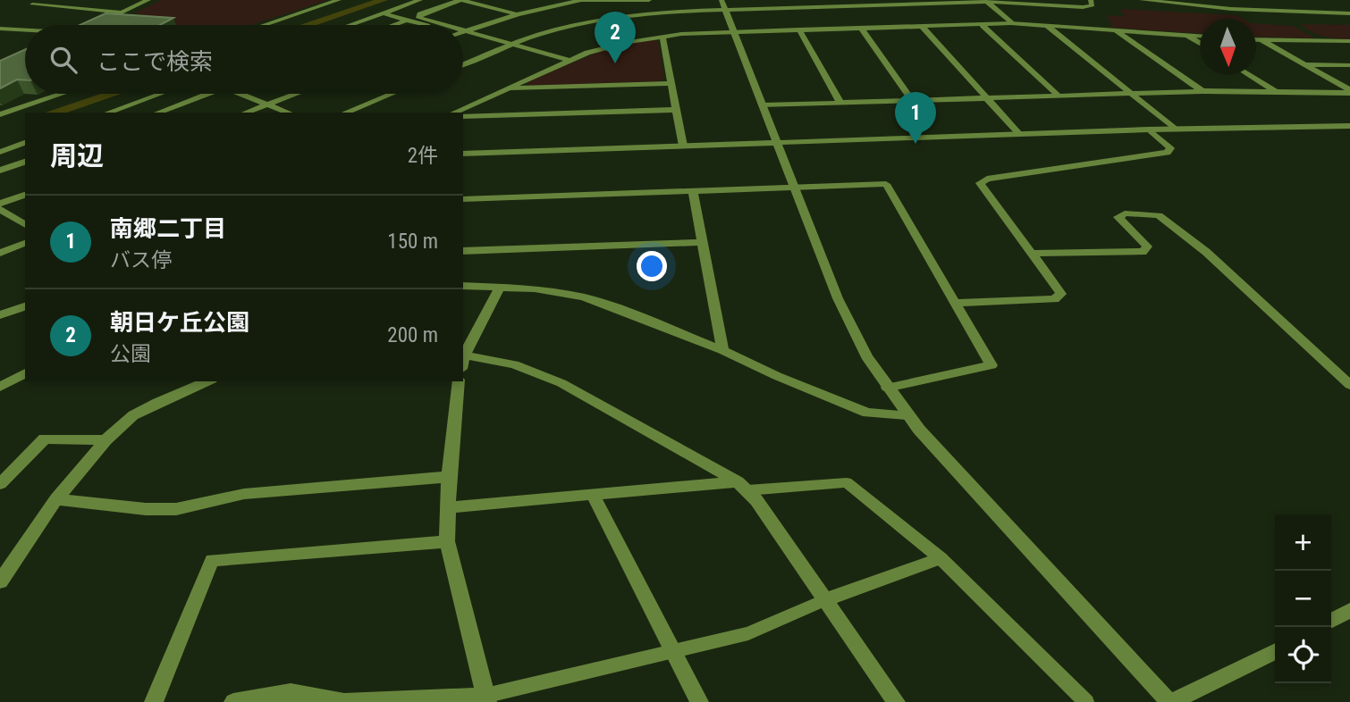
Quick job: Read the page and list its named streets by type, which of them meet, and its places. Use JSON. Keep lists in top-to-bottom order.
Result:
{
  "north": "bottom",
  "page": {
    "pins": ["2", "1"],
    "search": "ここで検索",
    "heading": ["周辺", "2件"],
    "list": [
      {
        "mark": "1",
        "name": "南郷二丁目",
        "note": "バス停",
        "value": "150 m"
      },
      {
        "mark": "2",
        "name": "朝日ケ丘公園",
        "note": "公園",
        "value": "200 m"
      }
    ],
    "map_buttons": ["+", "−"]
  }
}
